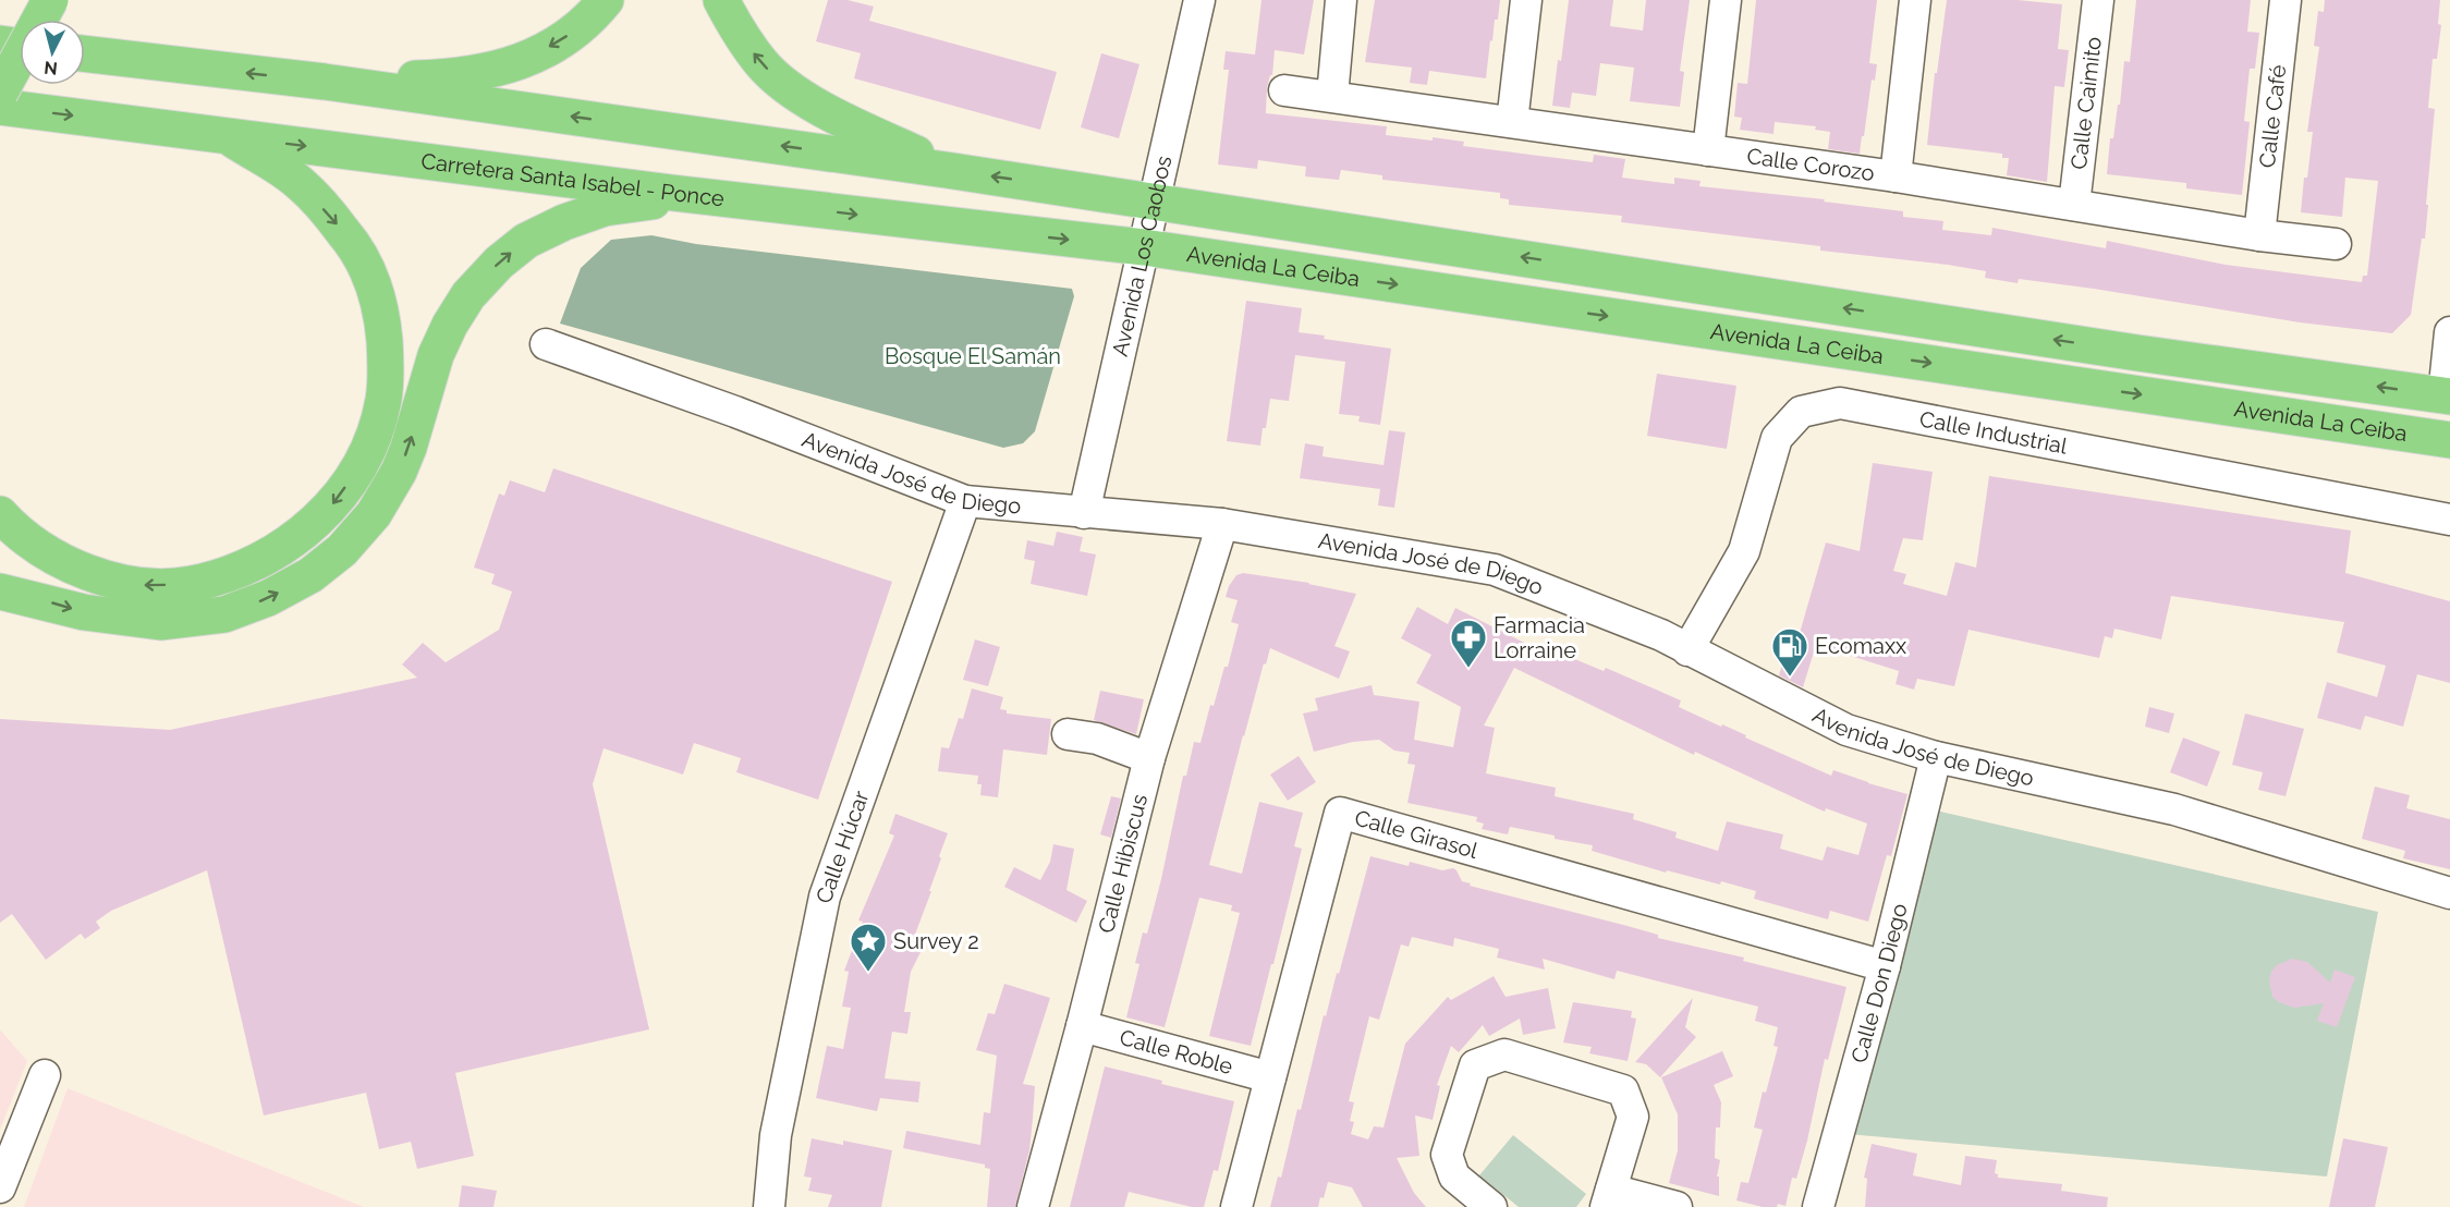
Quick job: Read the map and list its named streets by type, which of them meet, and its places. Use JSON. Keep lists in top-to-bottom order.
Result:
{
  "streets": {
    "highway": ["Carretera Santa Isabel - Ponce", "Avenida La Ceiba"],
    "street": [
      "Calle Caimito",
      "Calle Café",
      "Calle Corozo",
      "Avenida Los Caobos",
      "Calle Industrial",
      "Avenida José de Diego",
      "Calle Girasol",
      "Calle Húcar",
      "Calle Hibiscus",
      "Calle Don Diego",
      "Calle Roble"
    ]
  },
  "crossings": [
    ["Calle Caimito", "Calle Corozo"],
    ["Calle Café", "Calle Corozo"],
    ["Carretera Santa Isabel - Ponce", "Avenida Los Caobos"],
    ["Carretera Santa Isabel - Ponce", "Avenida La Ceiba"],
    ["Avenida Los Caobos", "Avenida La Ceiba"],
    ["Avenida Los Caobos", "Avenida José de Diego"],
    ["Calle Industrial", "Avenida José de Diego"],
    ["Avenida José de Diego", "Calle Húcar"],
    ["Avenida José de Diego", "Calle Hibiscus"],
    ["Avenida José de Diego", "Calle Don Diego"],
    ["Calle Girasol", "Calle Don Diego"],
    ["Calle Girasol", "Calle Roble"],
    ["Calle Hibiscus", "Calle Roble"]
  ],
  "parks": ["Bosque El Samán"],
  "places": {
    "pharmacy": ["Farmacia Lorraine"],
    "fuel station": ["Ecomaxx"],
    "place": ["Survey 2"]
  },
  "north": "bottom"
}
